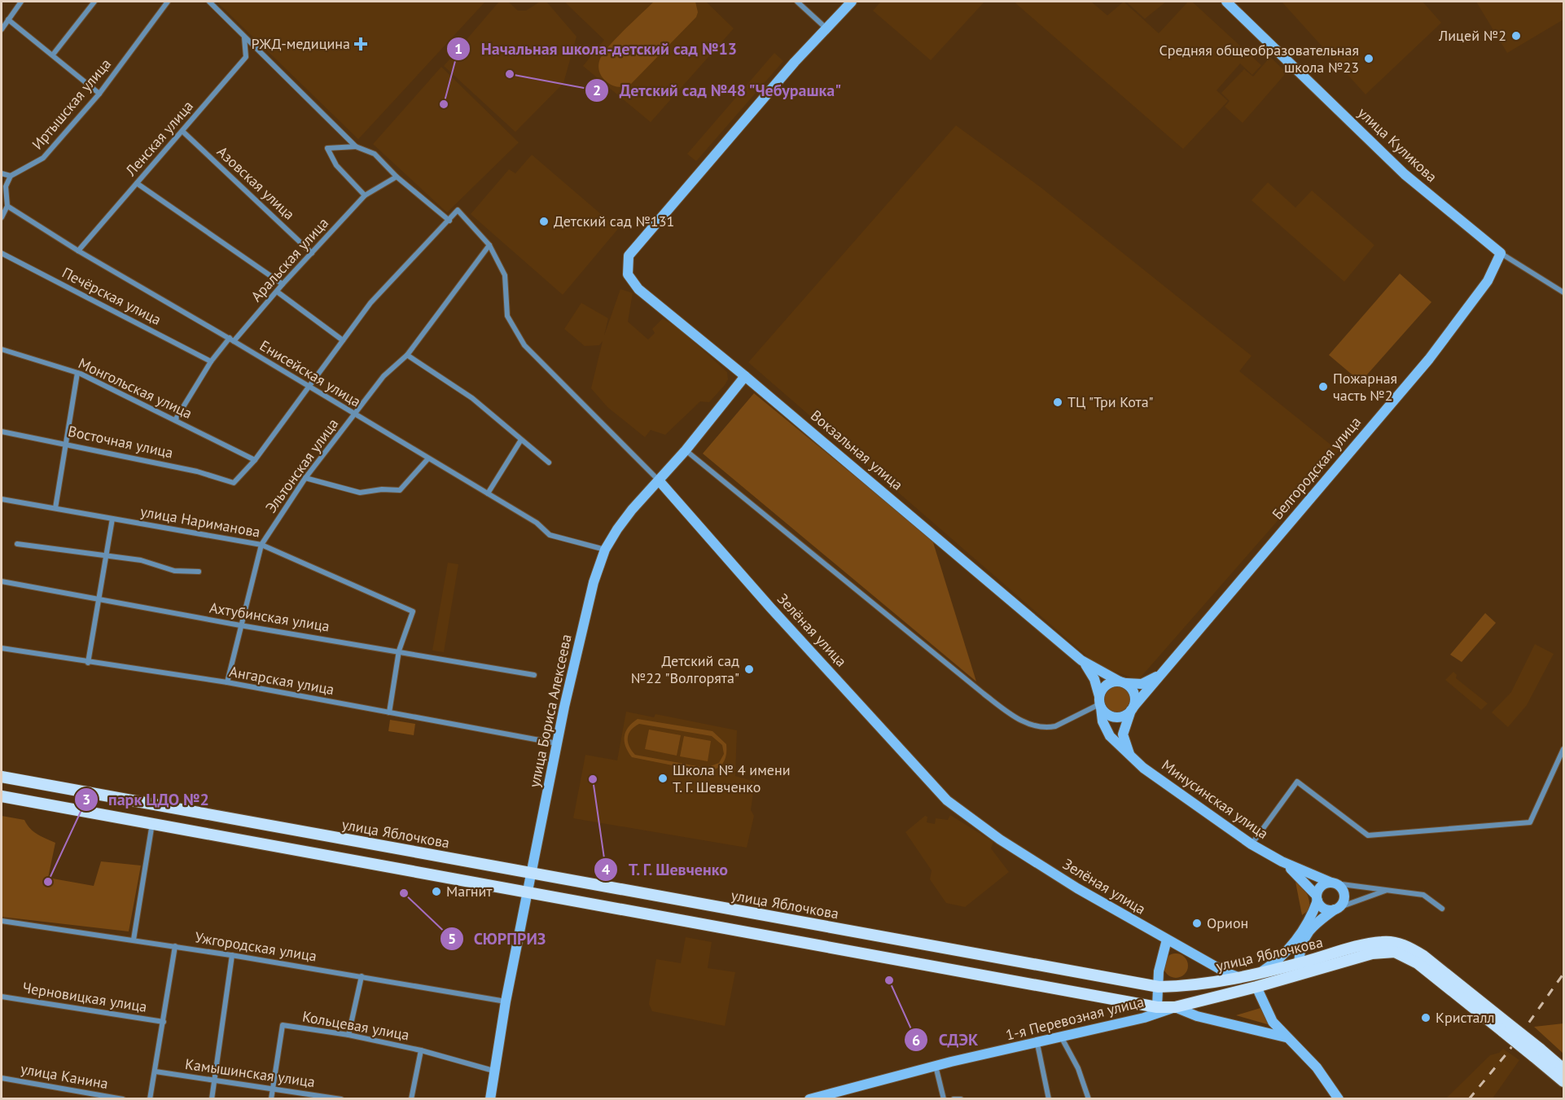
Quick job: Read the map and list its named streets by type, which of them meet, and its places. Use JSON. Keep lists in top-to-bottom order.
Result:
{
  "streets": {
    "main road": [
      "улица Куликова",
      "Вокзальная улица",
      "Белгородская улица",
      "Зелёная улица",
      "улица Бориса Алексеева",
      "Минусинская улица",
      "улица Яблочкова",
      "1-я Перевозная улица"
    ],
    "street": [
      "Иртышская улица",
      "Ленская улица",
      "Азовская улица",
      "Аральская улица",
      "Печёрская улица",
      "Енисейская улица",
      "Монгольская улица",
      "Восточная улица",
      "Эльтонская улица",
      "улица Нариманова",
      "Ахтубинская улица",
      "Ангарская улица",
      "Ужгородская улица",
      "Черновицкая улица",
      "Кольцевая улица",
      "Камышинская улица",
      "улица Канина"
    ]
  },
  "crossings": [
    ["Ленская улица", "Азовская улица"],
    ["Ленская улица", "Енисейская улица"],
    ["улица Куликова", "Белгородская улица"],
    ["Азовская улица", "Аральская улица"],
    ["Аральская улица", "Печёрская улица"],
    ["Аральская улица", "Енисейская улица"],
    ["Аральская улица", "Монгольская улица"],
    ["Енисейская улица", "Эльтонская улица"],
    ["Енисейская улица", "улица Бориса Алексеева"],
    ["Монгольская улица", "Восточная улица"],
    ["Вокзальная улица", "Белгородская улица"],
    ["Вокзальная улица", "улица Бориса Алексеева"],
    ["Вокзальная улица", "Минусинская улица"],
    ["Эльтонская улица", "улица Нариманова"],
    ["Эльтонская улица", "Ахтубинская улица"],
    ["Эльтонская улица", "Зелёная улица"],
    ["Эльтонская улица", "Ангарская улица"],
    ["Белгородская улица", "Минусинская улица"],
    ["улица Нариманова", "Ахтубинская улица"],
    ["Зелёная улица", "улица Бориса Алексеева"],
    ["Зелёная улица", "улица Яблочкова"],
    ["Ангарская улица", "улица Бориса Алексеева"],
    ["улица Бориса Алексеева", "улица Яблочкова"],
    ["улица Бориса Алексеева", "Ужгородская улица"],
    ["улица Яблочкова", "1-я Перевозная улица"],
    ["Кольцевая улица", "Камышинская улица"]
  ],
  "places": {
    "other": [
      "Лицей №2",
      "Средняя общеобразовательная школа №23",
      "Детский сад №48 \"Чебурашка\"",
      "Начальная школа-детский сад №13",
      "Детский сад №131",
      "Пожарная часть №2",
      "ТЦ \"Три Кота\"",
      "Детский сад №22 \"Волгорята\"",
      "Школа № 4 имени Т. Г. Шевченко",
      "Т. Г. Шевченко",
      "парк ЦДО №2",
      "Магнит",
      "СЮРПРИЗ",
      "Орион",
      "СДЭК",
      "Кристалл"
    ],
    "health": ["РЖД-медицина"]
  }
}
